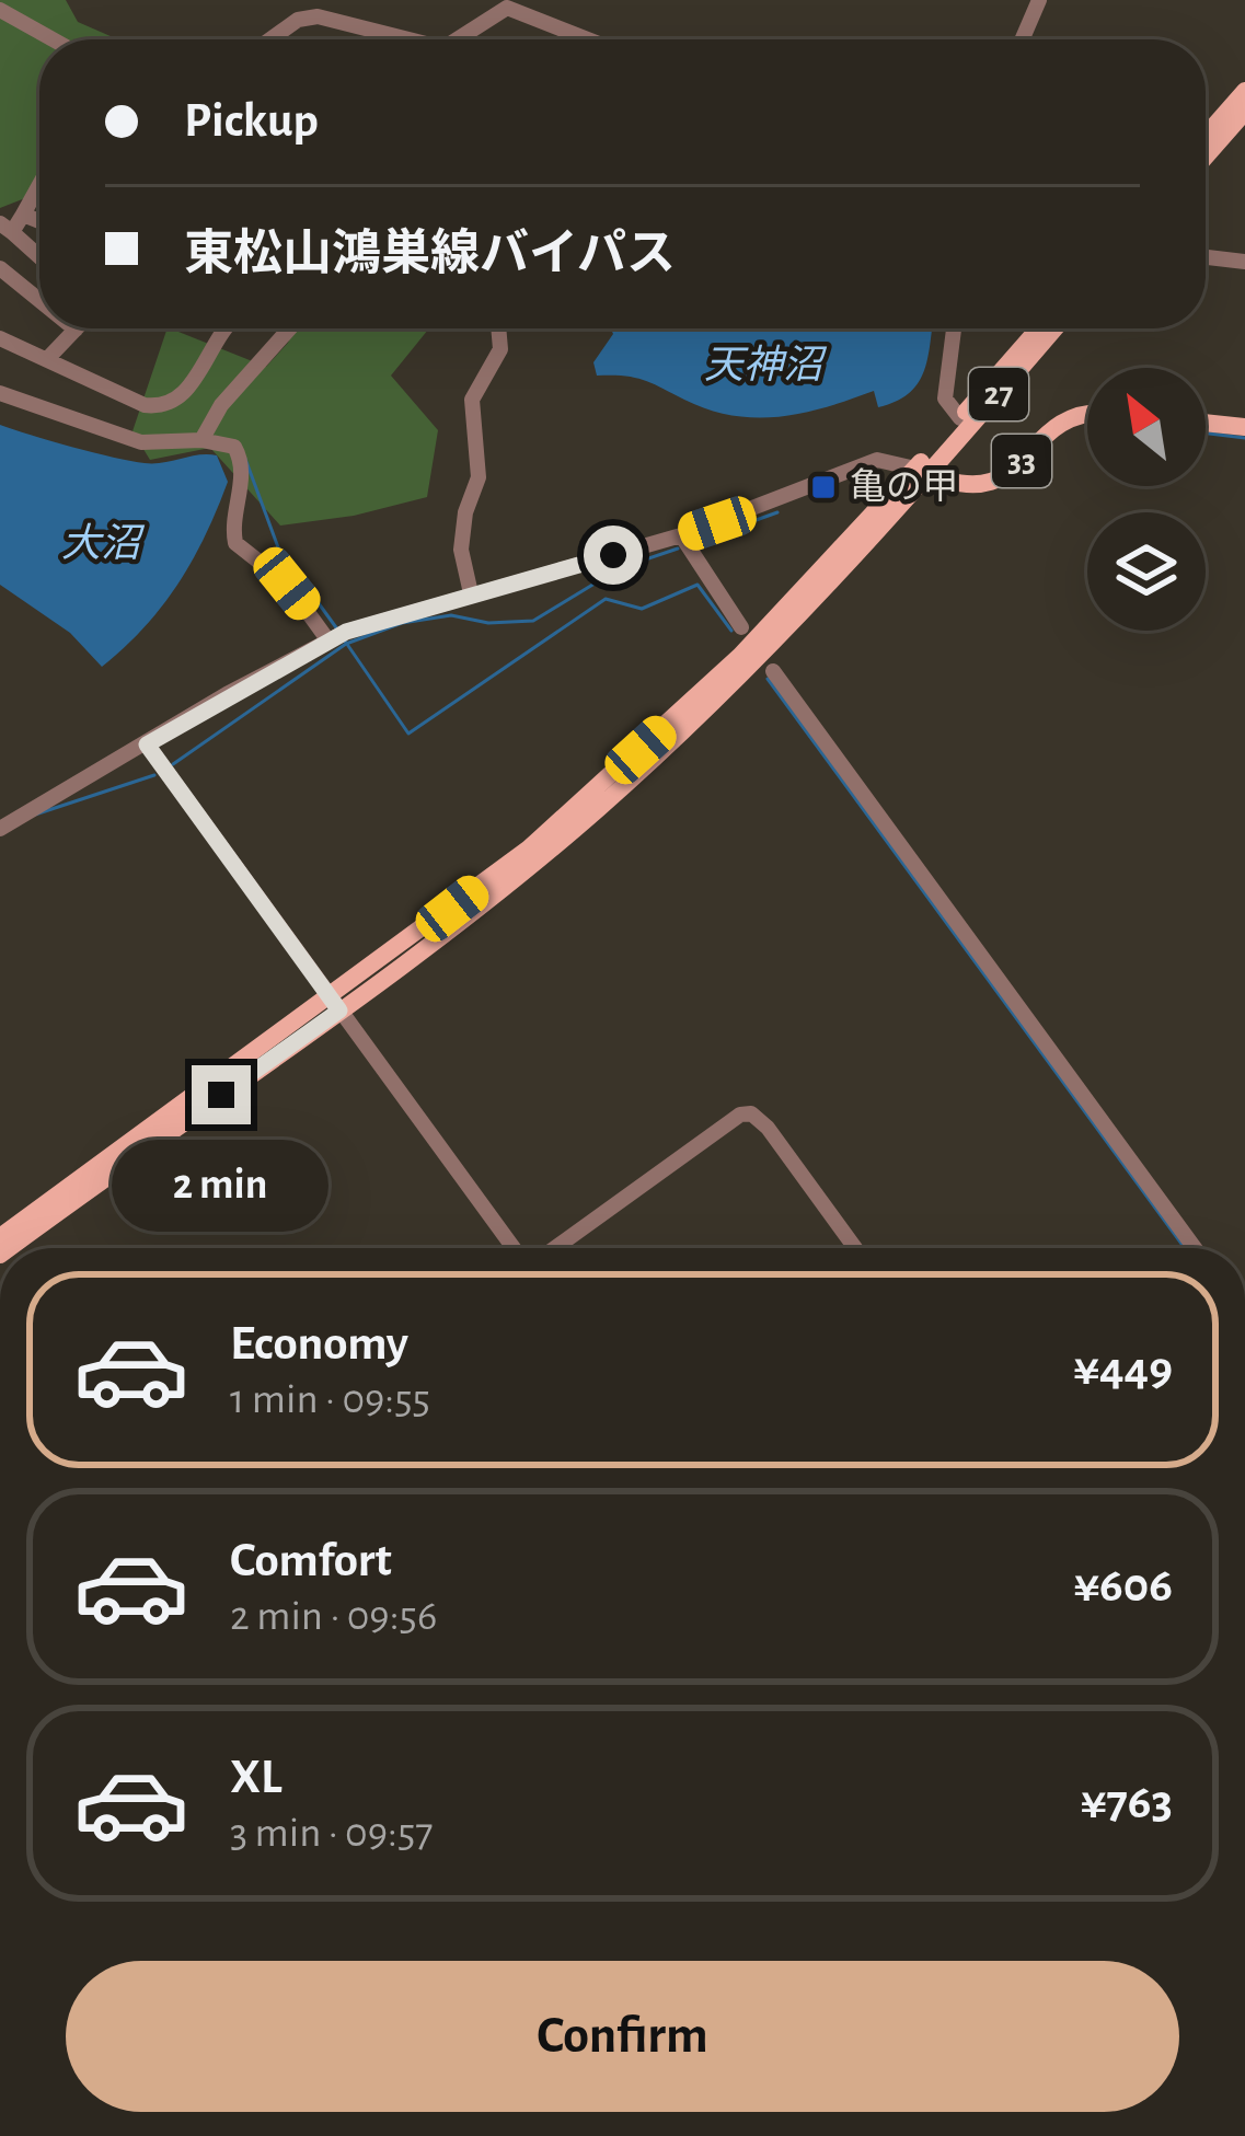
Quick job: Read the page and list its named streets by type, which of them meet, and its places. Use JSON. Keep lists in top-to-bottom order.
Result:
{
  "streets": {
    "main road": ["27", "33"]
  },
  "crossings": [
    ["27", "33"]
  ],
  "water": ["天神沼", "大沼"],
  "places": {
    "transit": ["亀の甲"]
  },
  "north": "top left",
  "page": {
    "banner": ["Pickup", "東松山鴻巣線バイパス"],
    "bubble": "2 min",
    "list": [
      {
        "name": "Economy",
        "note": "1 min · 09:55",
        "value": "¥449"
      },
      {
        "name": "Comfort",
        "note": "2 min · 09:56",
        "value": "¥606"
      },
      {
        "name": "XL",
        "note": "3 min · 09:57",
        "value": "¥763"
      }
    ],
    "buttons": "Confirm"
  }
}
